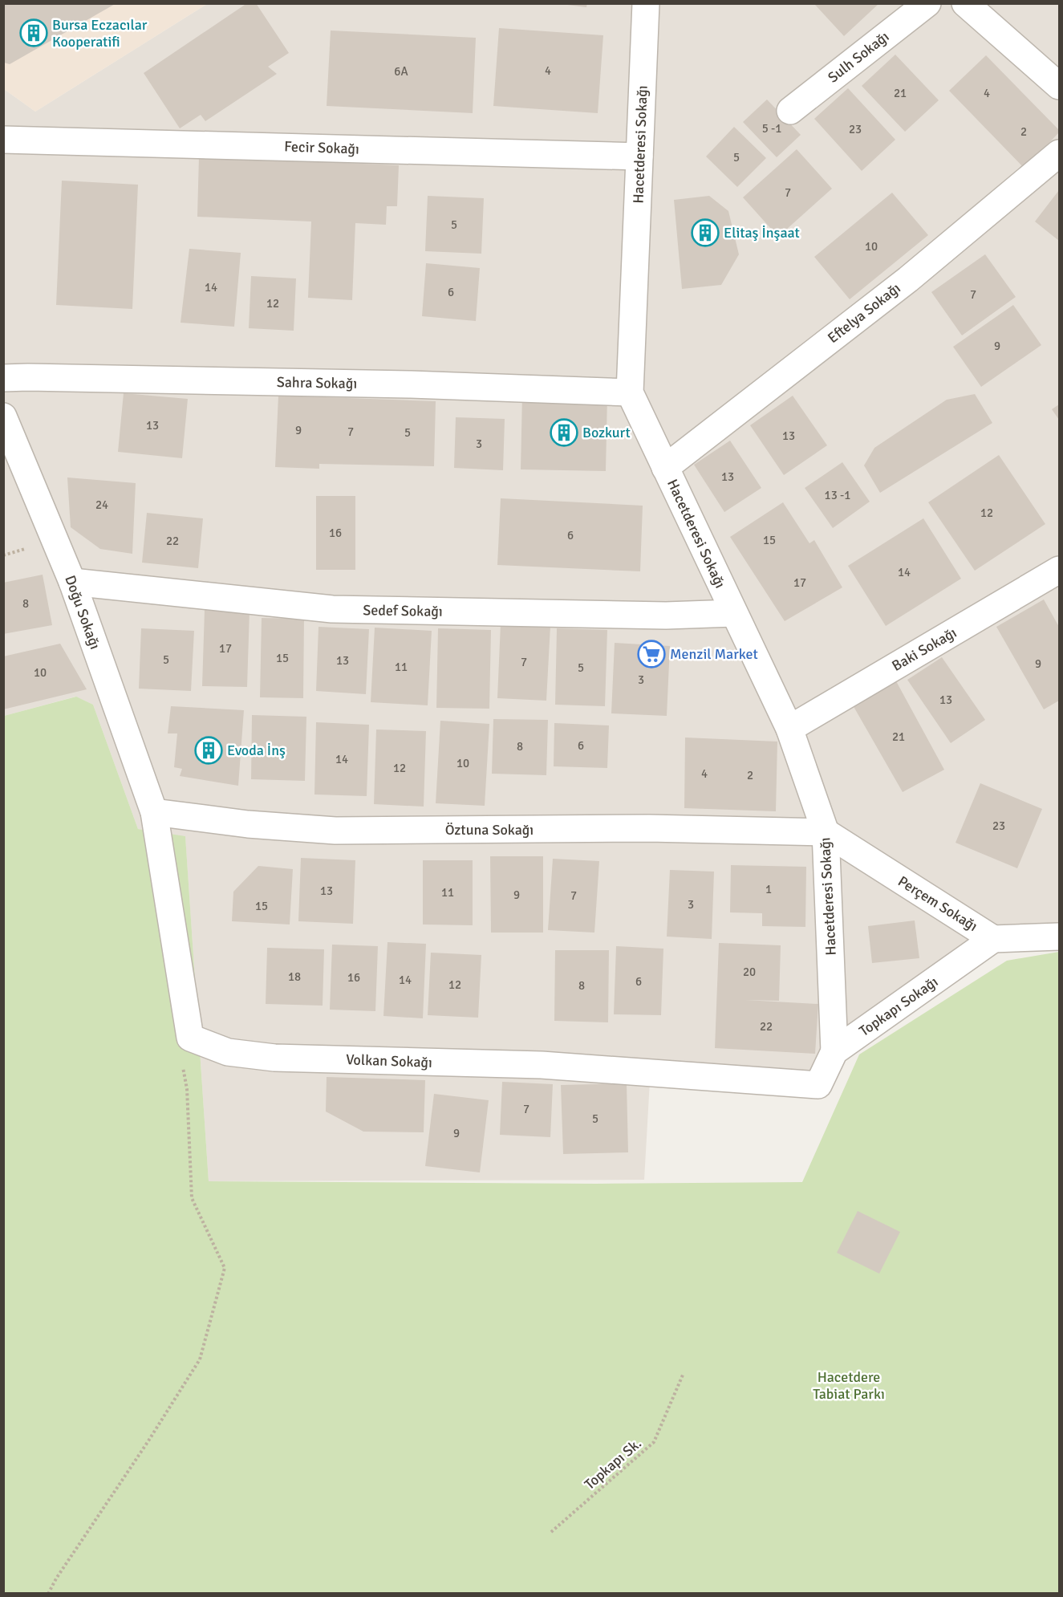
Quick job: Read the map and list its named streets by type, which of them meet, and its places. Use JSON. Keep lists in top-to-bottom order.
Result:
{
  "streets": {
    "street": [
      "Sulh Sokağı",
      "Hacetderesi Sokağı",
      "Fecir Sokağı",
      "Eftelya Sokağı",
      "Sahra Sokağı",
      "Sedef Sokağı",
      "Doğu Sokağı",
      "Baki Sokağı",
      "Öztuna Sokağı",
      "Perçem Sokağı",
      "Topkapı Sokağı",
      "Volkan Sokağı"
    ],
    "path": ["Topkapı Sk."]
  },
  "crossings": [
    ["Hacetderesi Sokağı", "Fecir Sokağı"],
    ["Hacetderesi Sokağı", "Eftelya Sokağı"],
    ["Hacetderesi Sokağı", "Sahra Sokağı"],
    ["Hacetderesi Sokağı", "Sedef Sokağı"],
    ["Hacetderesi Sokağı", "Baki Sokağı"],
    ["Hacetderesi Sokağı", "Öztuna Sokağı"],
    ["Hacetderesi Sokağı", "Perçem Sokağı"],
    ["Hacetderesi Sokağı", "Topkapı Sokağı"],
    ["Sedef Sokağı", "Doğu Sokağı"],
    ["Doğu Sokağı", "Öztuna Sokağı"],
    ["Doğu Sokağı", "Volkan Sokağı"],
    ["Öztuna Sokağı", "Perçem Sokağı"],
    ["Öztuna Sokağı", "Volkan Sokağı"],
    ["Perçem Sokağı", "Topkapı Sokağı"],
    ["Topkapı Sokağı", "Volkan Sokağı"]
  ],
  "parks": ["Hacetdere Tabiat Parkı"],
  "places": {
    "building": [
      "Bursa Eczacılar Kooperatifi",
      "Elitaş İnşaat",
      "Bozkurt",
      "Evoda İnş"
    ],
    "supermarket": ["Menzil Market"]
  },
  "house_numbers": [
    "4",
    "6A",
    "21",
    "4",
    "5 -1",
    "23",
    "2",
    "5",
    "7",
    "5",
    "10",
    "14",
    "6",
    "7",
    "12",
    "9",
    "13",
    "9",
    "7",
    "5",
    "13",
    "3",
    "13",
    "13 -1",
    "24",
    "12",
    "16",
    "6",
    "15",
    "22",
    "14",
    "17",
    "8",
    "17",
    "15",
    "5",
    "13",
    "7",
    "9",
    "11",
    "5",
    "10",
    "3",
    "13",
    "21",
    "6",
    "8",
    "14",
    "10",
    "12",
    "4",
    "2",
    "23",
    "1",
    "13",
    "11",
    "9",
    "7",
    "3",
    "15",
    "20",
    "18",
    "16",
    "14",
    "6",
    "12",
    "8",
    "22",
    "7",
    "5",
    "9"
  ]
}
